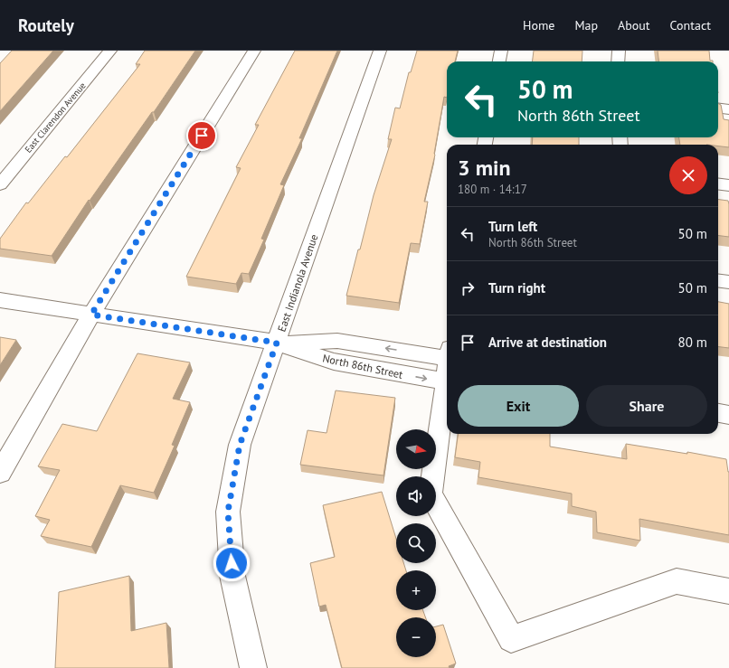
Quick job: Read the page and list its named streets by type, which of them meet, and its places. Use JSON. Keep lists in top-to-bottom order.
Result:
{
  "streets": {
    "street": ["East Clarendon Avenue", "East Indianola Avenue", "North 86th Street"]
  },
  "crossings": [
    ["East Indianola Avenue", "North 86th Street"]
  ],
  "north": "right",
  "page": {
    "header": "Routely",
    "nav": [
      "Home",
      "Map",
      "About",
      "Contact"
    ],
    "turn": ["50 m", "North 86th Street"],
    "heading": ["3 min", "180 m · 14:17"],
    "list": [
      {
        "name": "Turn left",
        "note": "North 86th Street",
        "value": "50 m"
      },
      {
        "name": "Turn right",
        "value": "50 m"
      },
      {
        "name": "Arrive at destination",
        "value": "80 m"
      }
    ],
    "buttons": ["Exit", "Share"],
    "map_buttons": ["+", "−"]
  }
}
